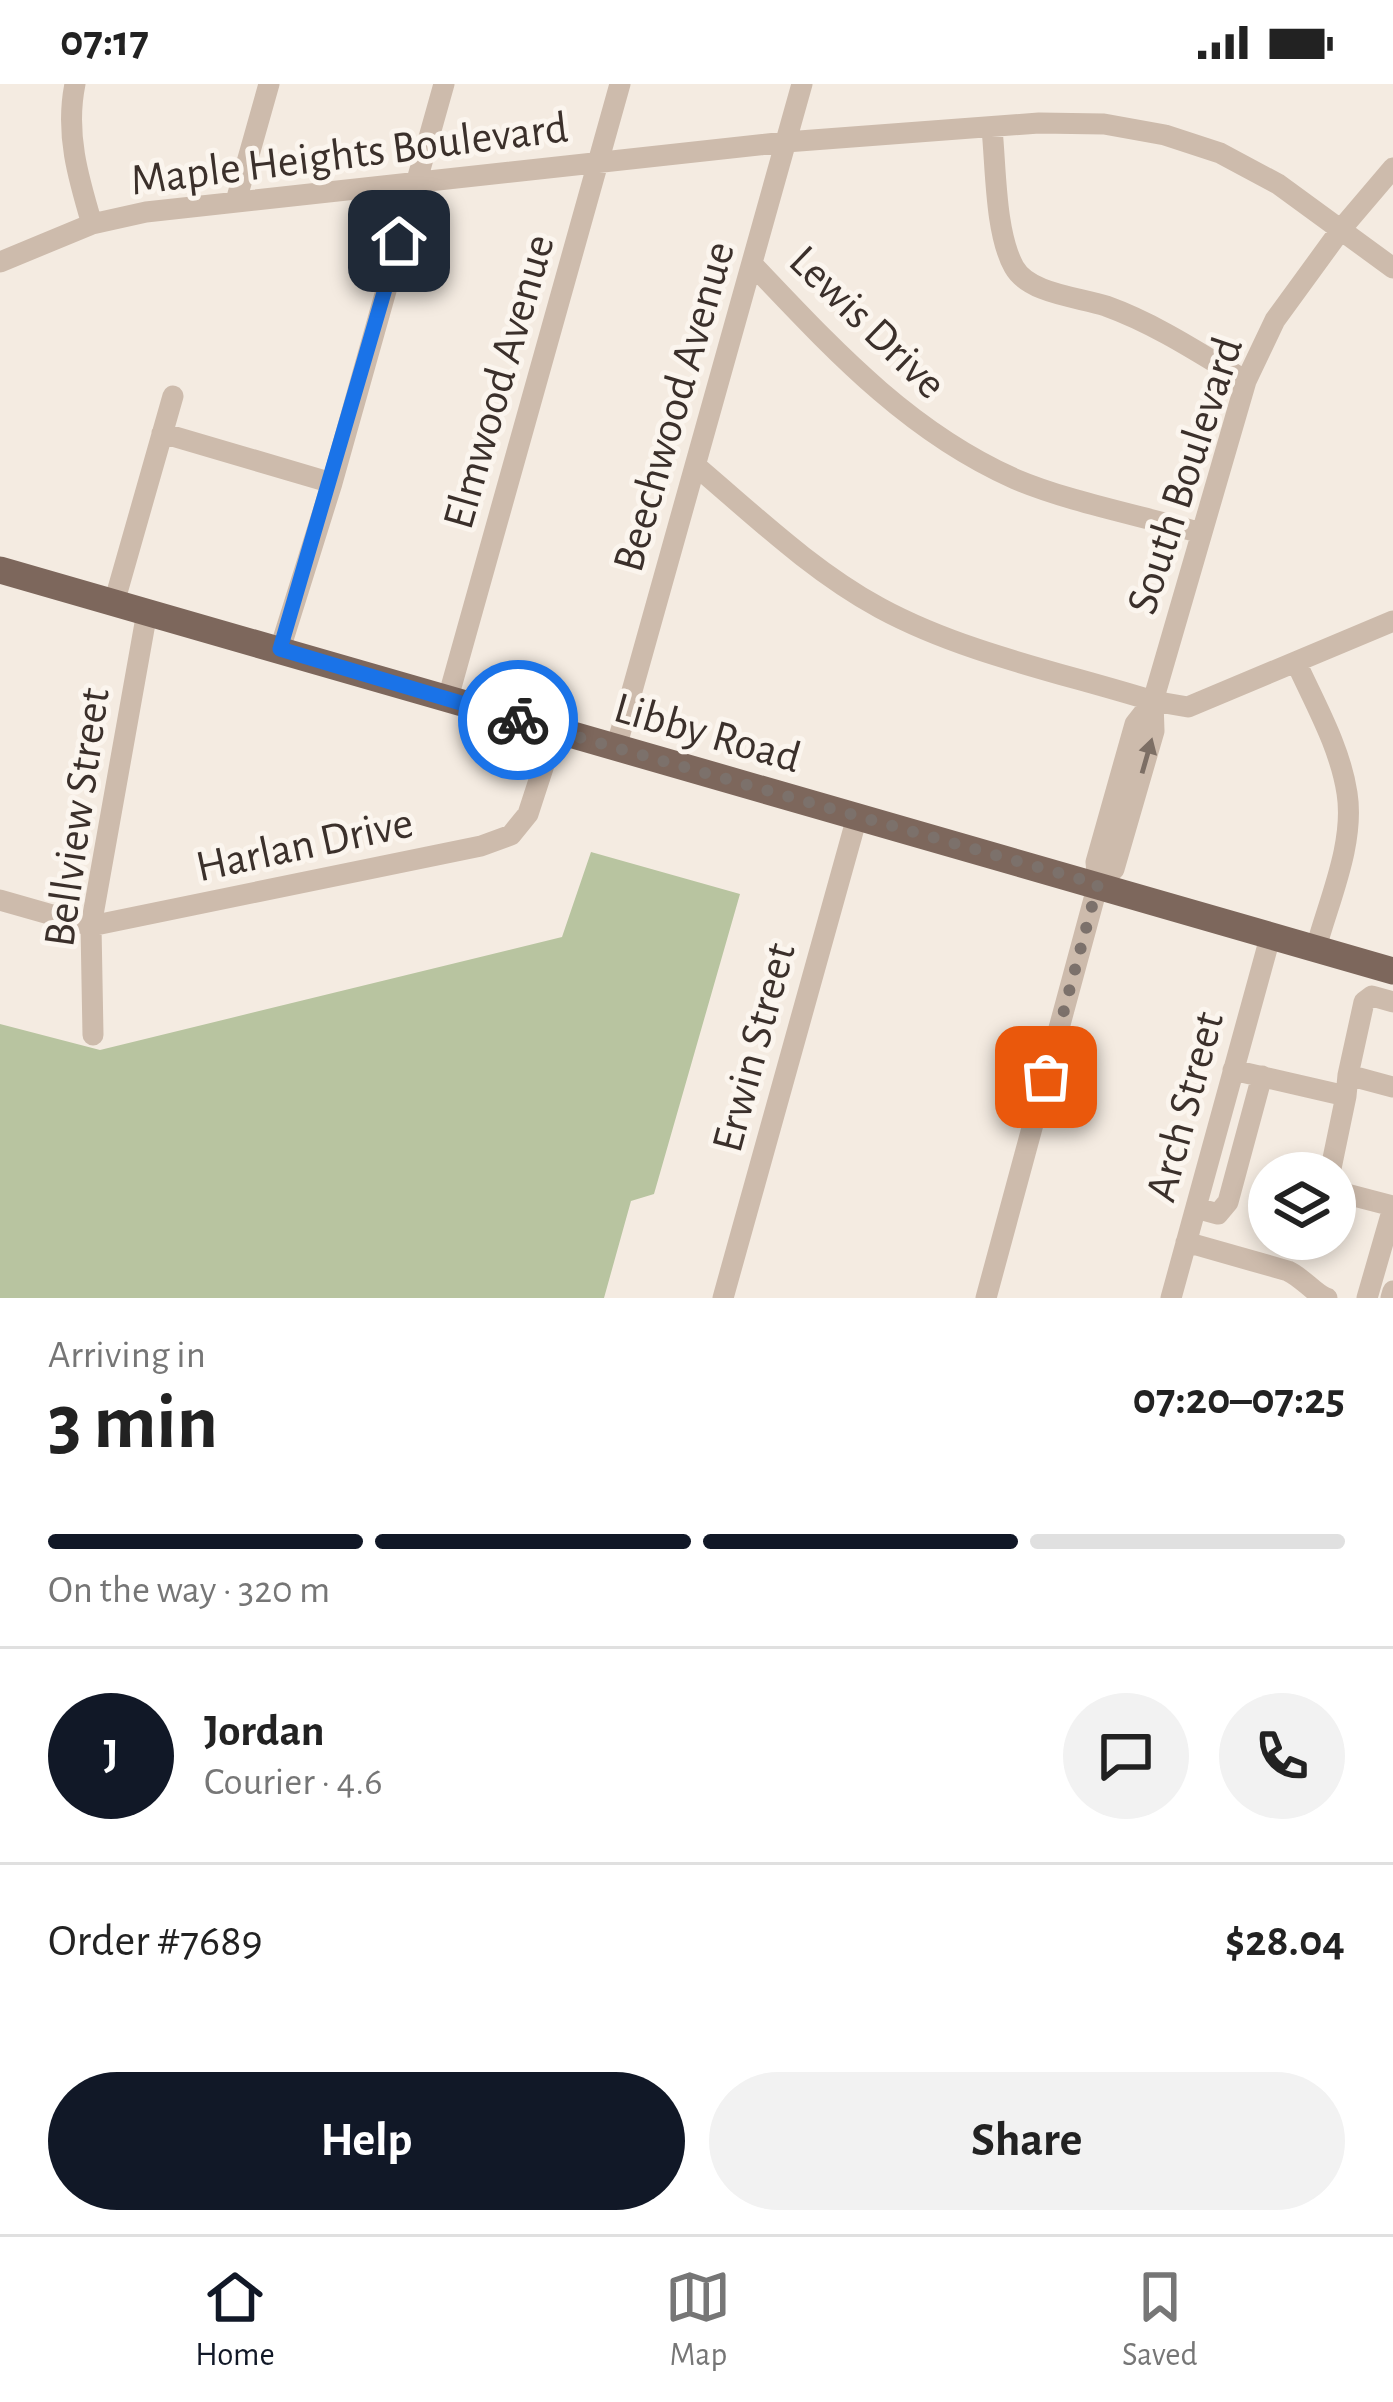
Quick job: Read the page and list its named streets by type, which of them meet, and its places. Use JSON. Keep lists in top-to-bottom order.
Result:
{
  "streets": {
    "main road": ["Libby Road"],
    "street": [
      "Maple Heights Boulevard",
      "Lewis Drive",
      "Elmwood Avenue",
      "Beechwood Avenue",
      "South Boulevard",
      "Bellview Street",
      "Harlan Drive",
      "Erwin Street",
      "Arch Street"
    ]
  },
  "crossings": [
    ["Maple Heights Boulevard", "Elmwood Avenue"],
    ["Maple Heights Boulevard", "Beechwood Avenue"],
    ["Maple Heights Boulevard", "South Boulevard"],
    ["Lewis Drive", "Beechwood Avenue"],
    ["Lewis Drive", "South Boulevard"],
    ["Elmwood Avenue", "Libby Road"],
    ["Beechwood Avenue", "Libby Road"],
    ["South Boulevard", "Libby Road"],
    ["Libby Road", "Bellview Street"],
    ["Libby Road", "Harlan Drive"],
    ["Libby Road", "Erwin Street"],
    ["Libby Road", "Arch Street"],
    ["Bellview Street", "Harlan Drive"]
  ],
  "page": {
    "status": "07:17",
    "heading": ["3 min", "Arriving in", "07:20–07:25"],
    "panel": [
      "Jordan",
      "Courier · 4.6",
      "Order #7689",
      "$28.04"
    ],
    "bar": "On the way · 320 m",
    "round": "J",
    "buttons": ["Help", "Share"],
    "tabs": ["Home", "Map", "Saved"]
  }
}
